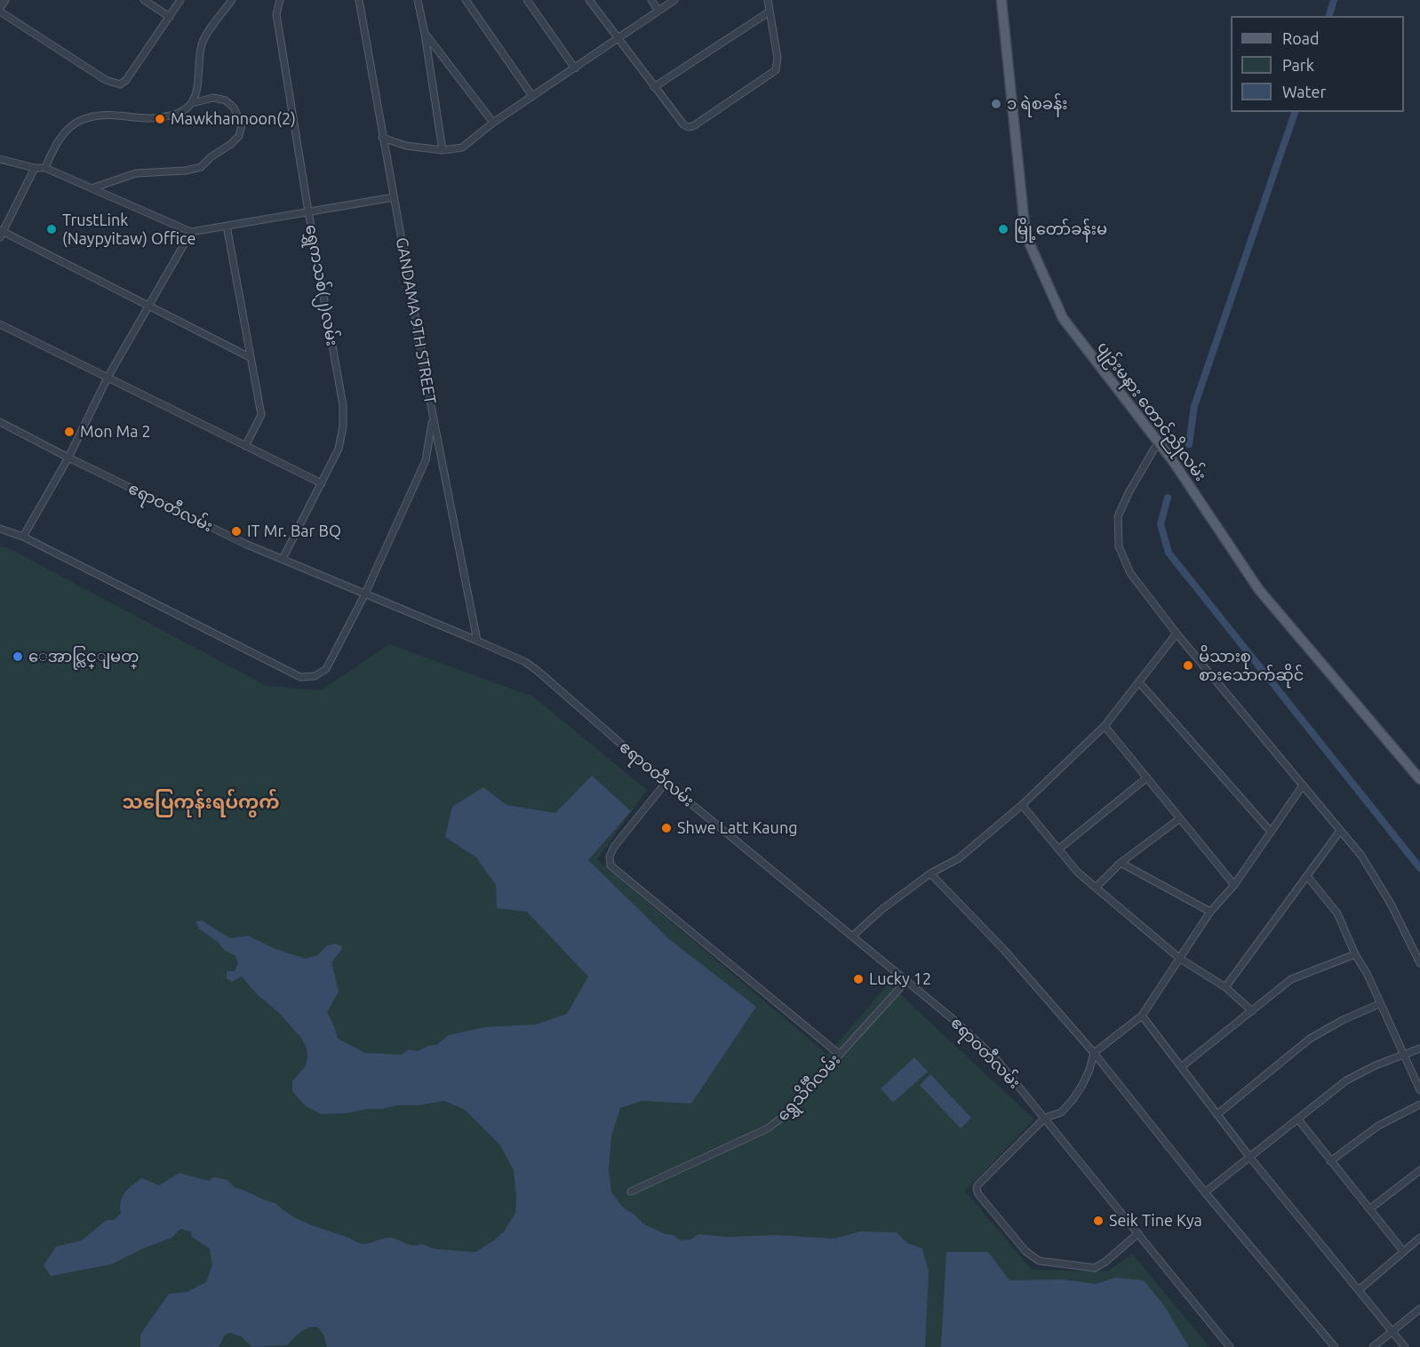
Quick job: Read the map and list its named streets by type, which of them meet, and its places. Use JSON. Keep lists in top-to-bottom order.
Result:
{
  "streets": {
    "main road": ["ပျဉ်းမနား တောင်ညိုလမ်း"],
    "street": [
      "ရွှေကသစ်(၂)လမ်း",
      "GANDAMA 9TH STREET",
      "ဧရာဝတီလမ်း",
      "ရွှေသိင်္ဂီလမ်း"
    ]
  },
  "crossings": [
    ["ရွှေကသစ်(၂)လမ်း", "ဧရာဝတီလမ်း"],
    ["GANDAMA 9TH STREET", "ဧရာဝတီလမ်း"],
    ["ဧရာဝတီလမ်း", "ရွှေသိင်္ဂီလမ်း"]
  ],
  "districts": ["သပြေကုန်းရပ်ကွက်"],
  "places": [
    "၁ ရဲစခန်း",
    "Mawkhannoon(2)",
    "TrustLink (Naypyitaw) Office",
    "မြို့တော်ခန်းမ",
    "Mon Ma 2",
    "IT Mr. Bar BQ",
    "ေအာင္လြင္ျမတ္",
    "မိသားစု စားသောက်ဆိုင်",
    "Shwe Latt Kaung",
    "Lucky 12",
    "Seik Tine Kya"
  ],
  "legend": ["Road", "Park", "Water"]
}
